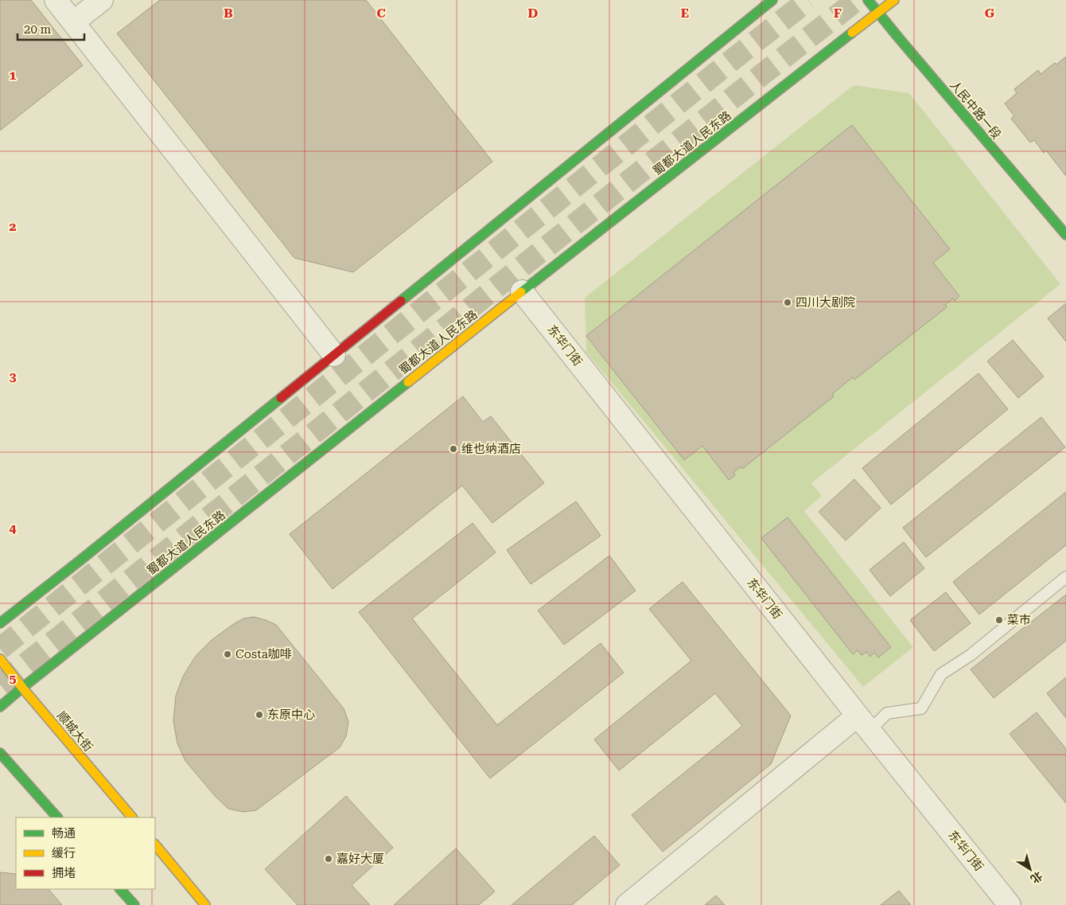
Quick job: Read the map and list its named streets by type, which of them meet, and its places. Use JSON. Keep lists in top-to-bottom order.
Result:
{
  "streets": {
    "main road": ["人民中路一段", "蜀都大道人民东路", "顺城大街"],
    "street": ["东华门街"]
  },
  "crossings": [
    ["人民中路一段", "蜀都大道人民东路"],
    ["蜀都大道人民东路", "东华门街"],
    ["蜀都大道人民东路", "顺城大街"]
  ],
  "places": [
    "四川大剧院",
    "维也纳酒店",
    "菜市",
    "Costa咖啡",
    "东原中心",
    "嘉好大厦"
  ],
  "legend": ["畅通", "缓行", "拥堵"],
  "scale_bar": "20 m",
  "north": "bottom right",
  "grid": {
    "columns": [
      "B",
      "C",
      "D",
      "E",
      "F",
      "G"
    ],
    "rows": [
      "1",
      "2",
      "3",
      "4",
      "5"
    ]
  }
}
